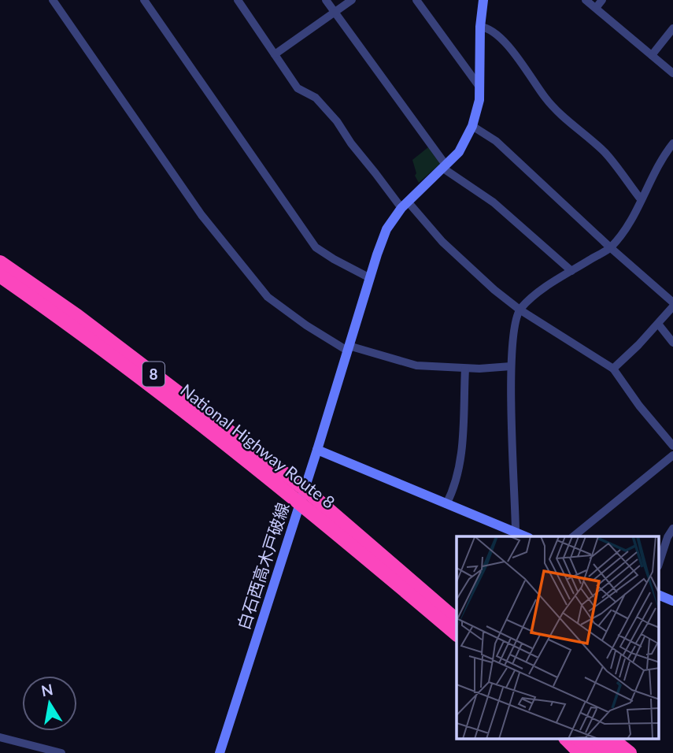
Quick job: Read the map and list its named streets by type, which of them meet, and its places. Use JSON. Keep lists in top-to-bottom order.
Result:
{
  "streets": {
    "highway": ["8", "National Highway Route 8"],
    "main road": ["白石西高木戸破線"]
  },
  "crossings": [
    ["National Highway Route 8", "白石西高木戸破線"]
  ],
  "north": "top"
}
